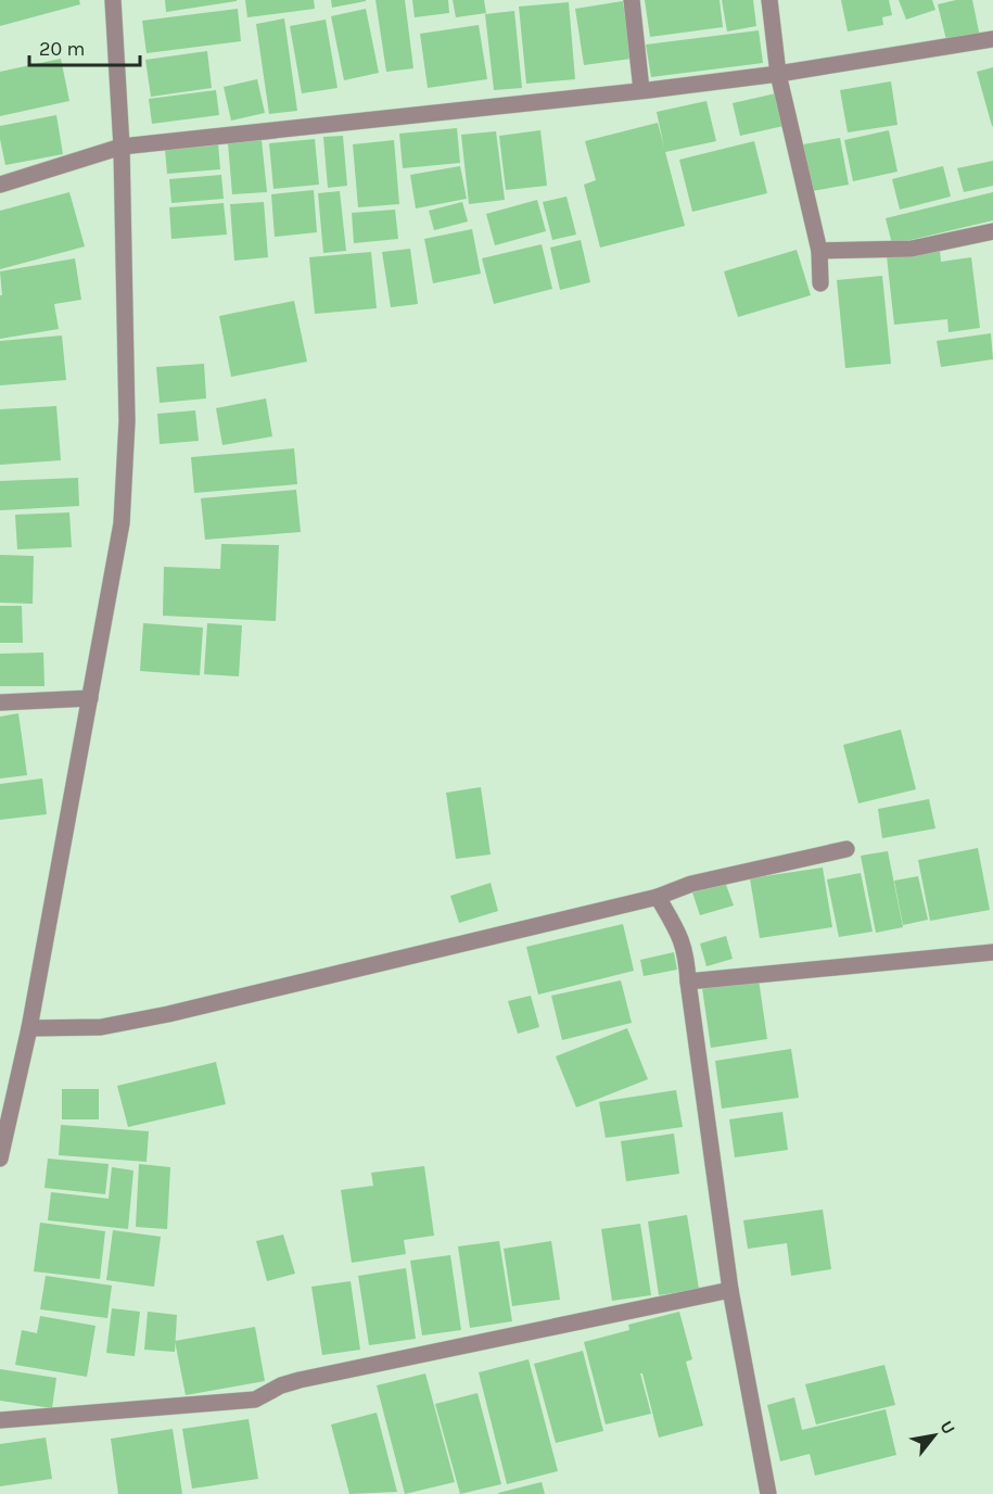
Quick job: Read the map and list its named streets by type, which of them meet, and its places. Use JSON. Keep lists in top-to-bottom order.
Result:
{
  "scale_bar": "20 m",
  "north": "top right"
}
